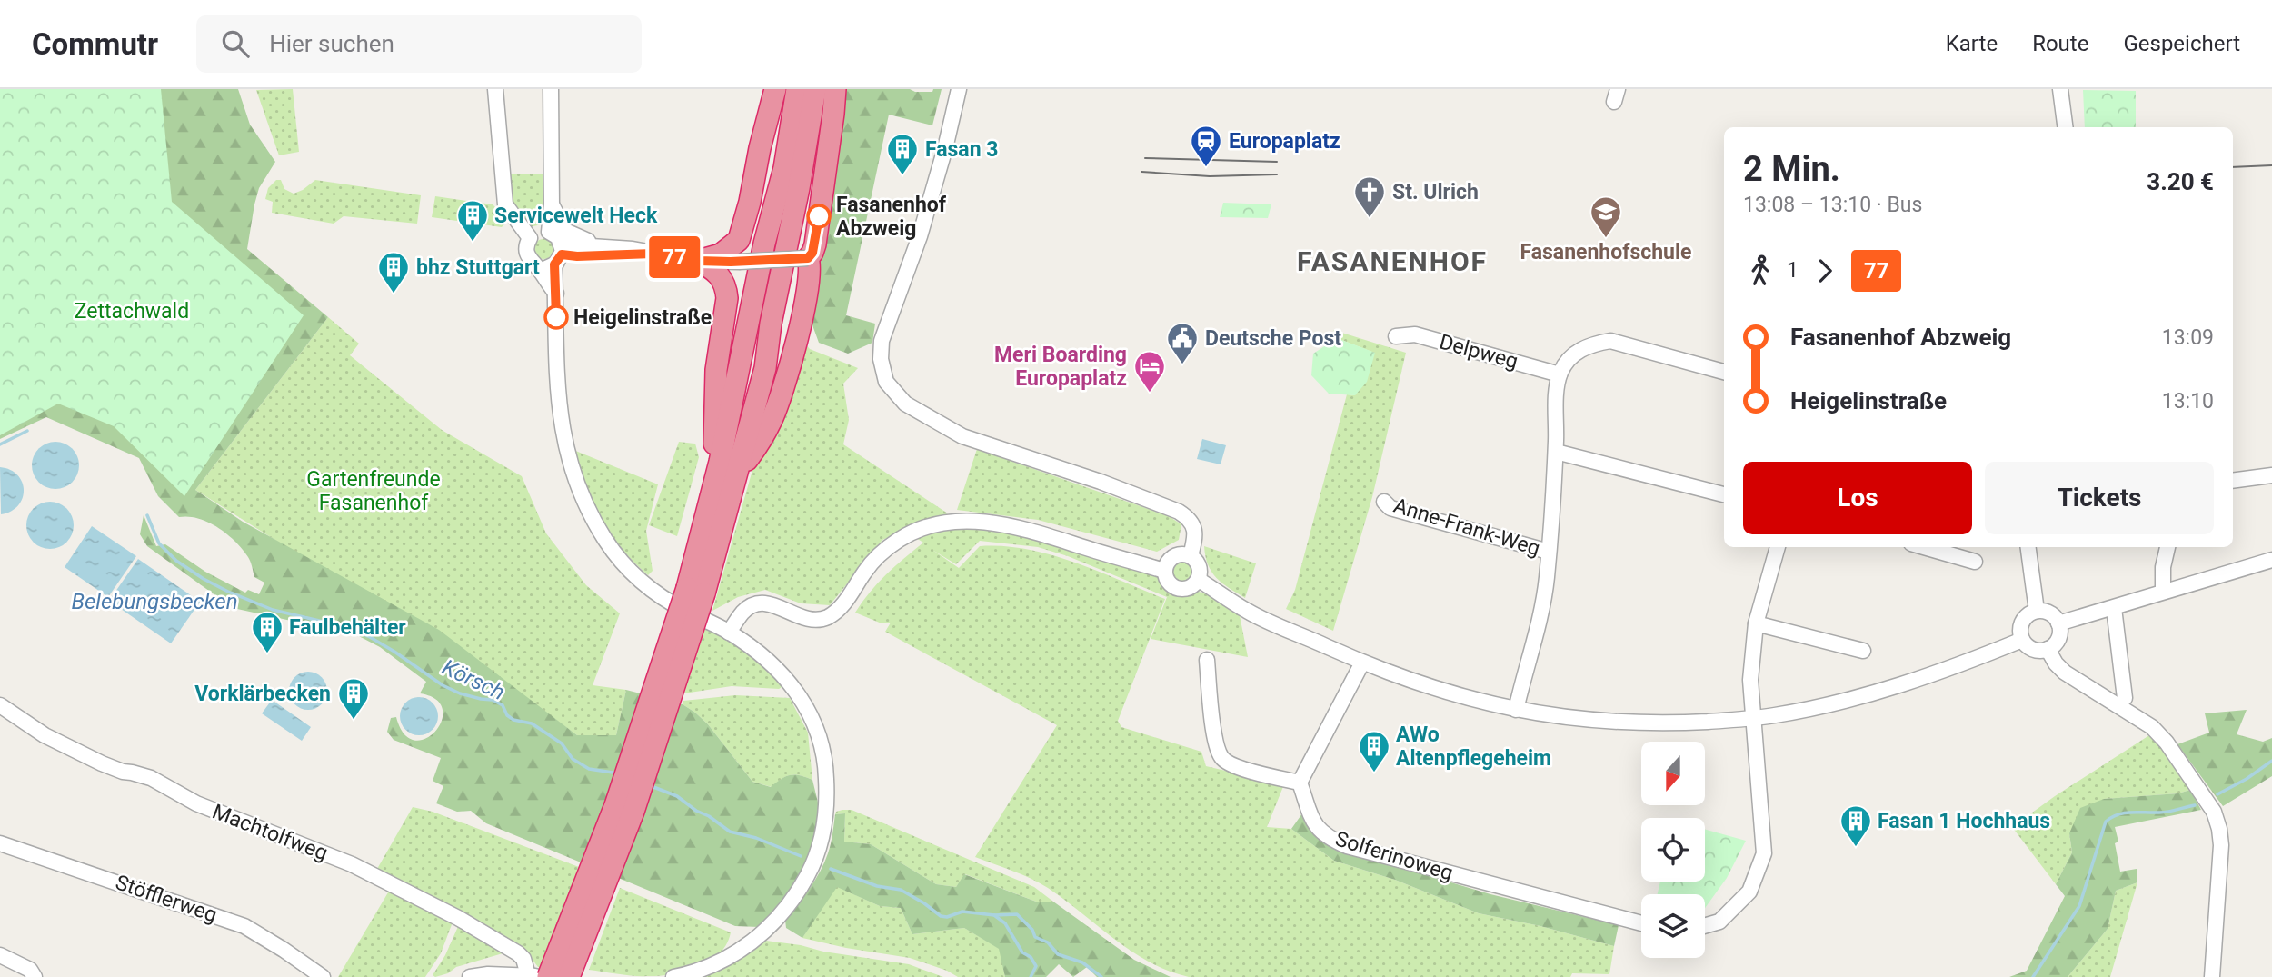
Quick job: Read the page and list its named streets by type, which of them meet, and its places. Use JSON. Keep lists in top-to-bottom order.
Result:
{
  "streets": {
    "street": [
      "Delpweg",
      "Anne-Frank-Weg",
      "Machtolfweg",
      "Solferinoweg",
      "Stöfflerweg"
    ]
  },
  "districts": ["FASANENHOF"],
  "water": ["Belebungsbecken", "Körsch"],
  "parks": ["Zettachwald", "Gartenfreunde Fasanenhof"],
  "places": {
    "station": ["Europaplatz"],
    "building": [
      "Fasan 3",
      "Servicewelt Heck",
      "bhz Stuttgart",
      "Faulbehälter",
      "Vorklärbecken",
      "AWo Altenpflegeheim",
      "Fasan 1 Hochhaus"
    ],
    "other": ["Fasanenhof Abzweig", "Heigelinstraße"],
    "church": ["St. Ulrich"],
    "school or university": ["Fasanenhofschule"],
    "public building": ["Deutsche Post"],
    "hotel": ["Meri Boarding Europaplatz"]
  },
  "lines": ["bus line 77"],
  "north": "bottom",
  "page": {
    "header": "Commutr",
    "search": "Hier suchen",
    "nav": ["Karte", "Route", "Gespeichert"],
    "on_map": "77",
    "heading": ["2 Min.", "13:08 – 13:10 · Bus", "3.20 €"],
    "legs": ["1", "77"],
    "list": [
      {
        "name": "Fasanenhof Abzweig",
        "value": "13:09"
      },
      {
        "name": "Heigelinstraße",
        "value": "13:10"
      }
    ],
    "buttons": ["Los", "Tickets"]
  }
}
